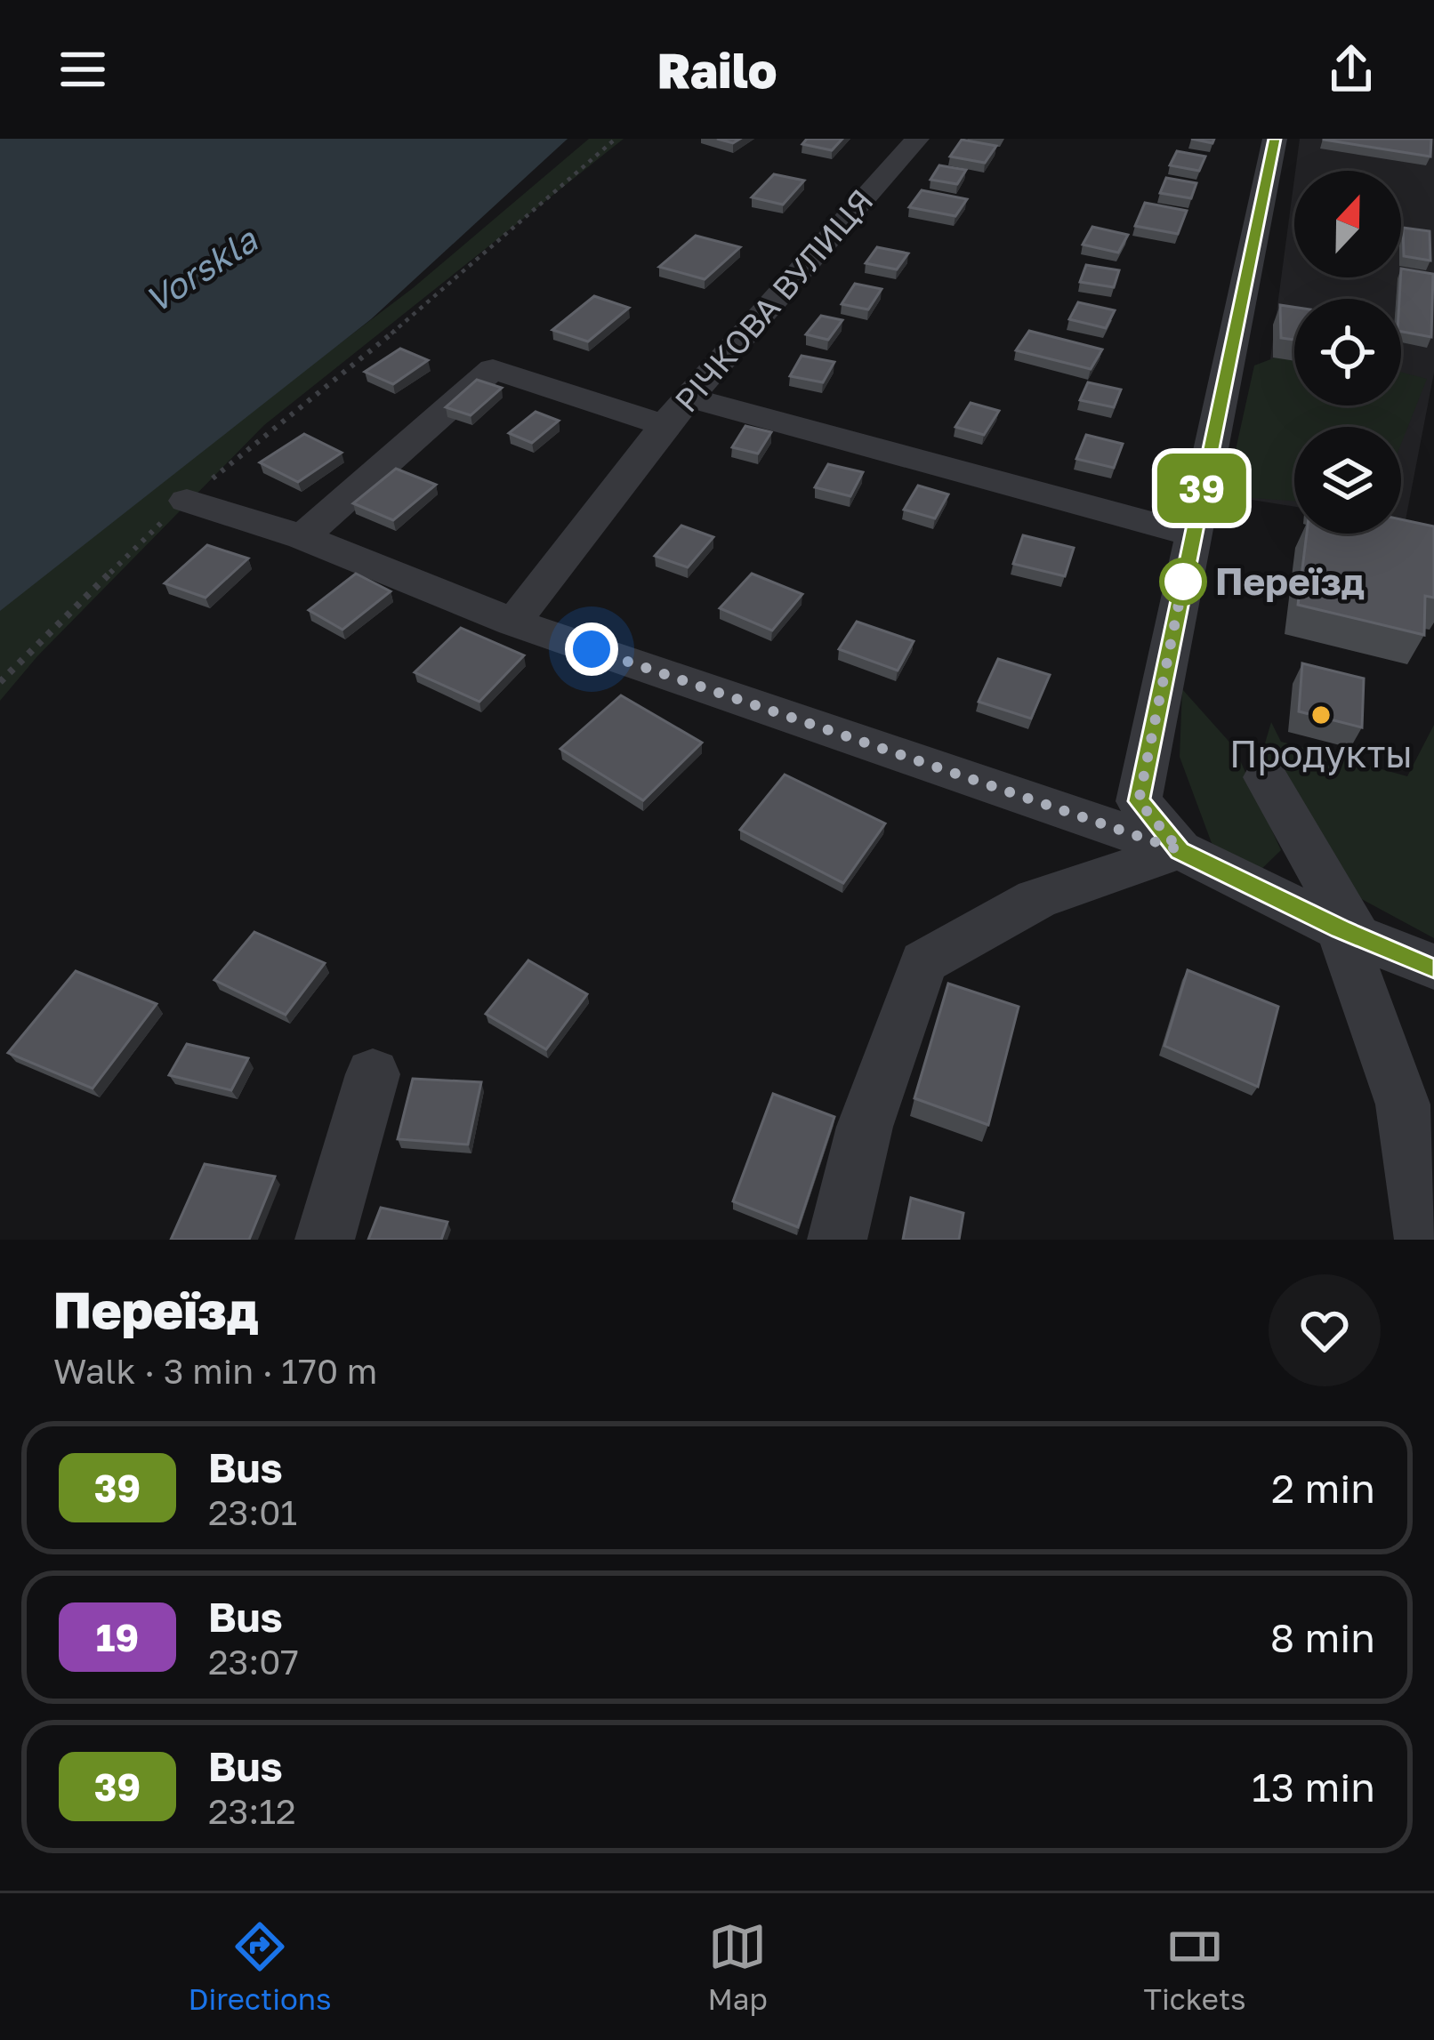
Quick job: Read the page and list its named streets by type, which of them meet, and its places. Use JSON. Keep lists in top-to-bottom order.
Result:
{
  "streets": {
    "street": ["РІЧКОВА ВУЛИЦЯ"]
  },
  "water": ["Vorskla"],
  "places": ["Переїзд", "Продукты"],
  "lines": ["bus line 39"],
  "north": "top",
  "page": {
    "header": "Railo",
    "on_map": "39",
    "heading": ["Переїзд", "Walk · 3 min · 170 m"],
    "list": [
      {
        "mark": "39",
        "name": "Bus",
        "note": "23:01",
        "value": "2 min"
      },
      {
        "mark": "19",
        "name": "Bus",
        "note": "23:07",
        "value": "8 min"
      },
      {
        "mark": "39",
        "name": "Bus",
        "note": "23:12",
        "value": "13 min"
      }
    ],
    "tabs": ["Directions", "Map", "Tickets"]
  }
}
